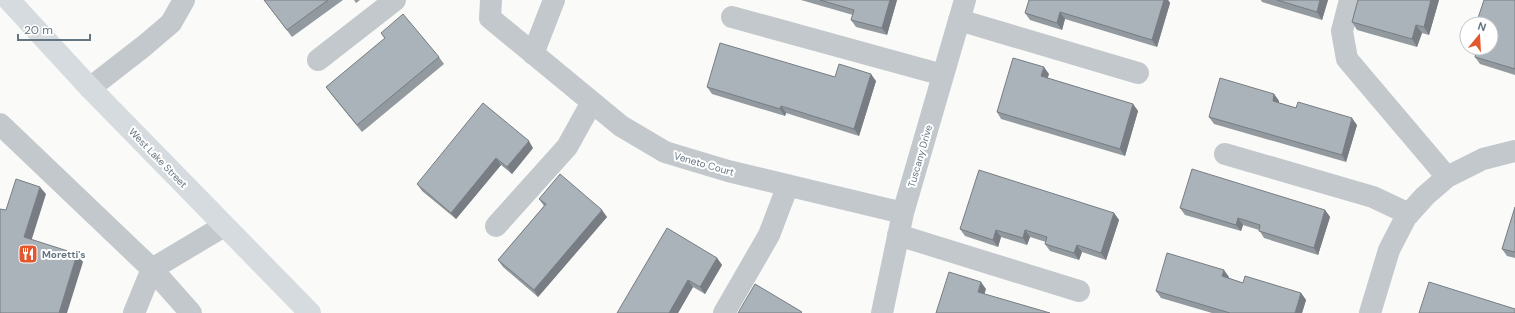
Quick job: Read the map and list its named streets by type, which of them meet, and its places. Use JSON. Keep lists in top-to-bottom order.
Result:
{
  "streets": {
    "highway": ["West Lake Street"],
    "street": ["Tuscany Drive", "Veneto Court"]
  },
  "crossings": [
    ["Tuscany Drive", "Veneto Court"]
  ],
  "places": {
    "restaurant": ["Moretti's"]
  },
  "scale_bar": "20 m",
  "north": "top"
}
